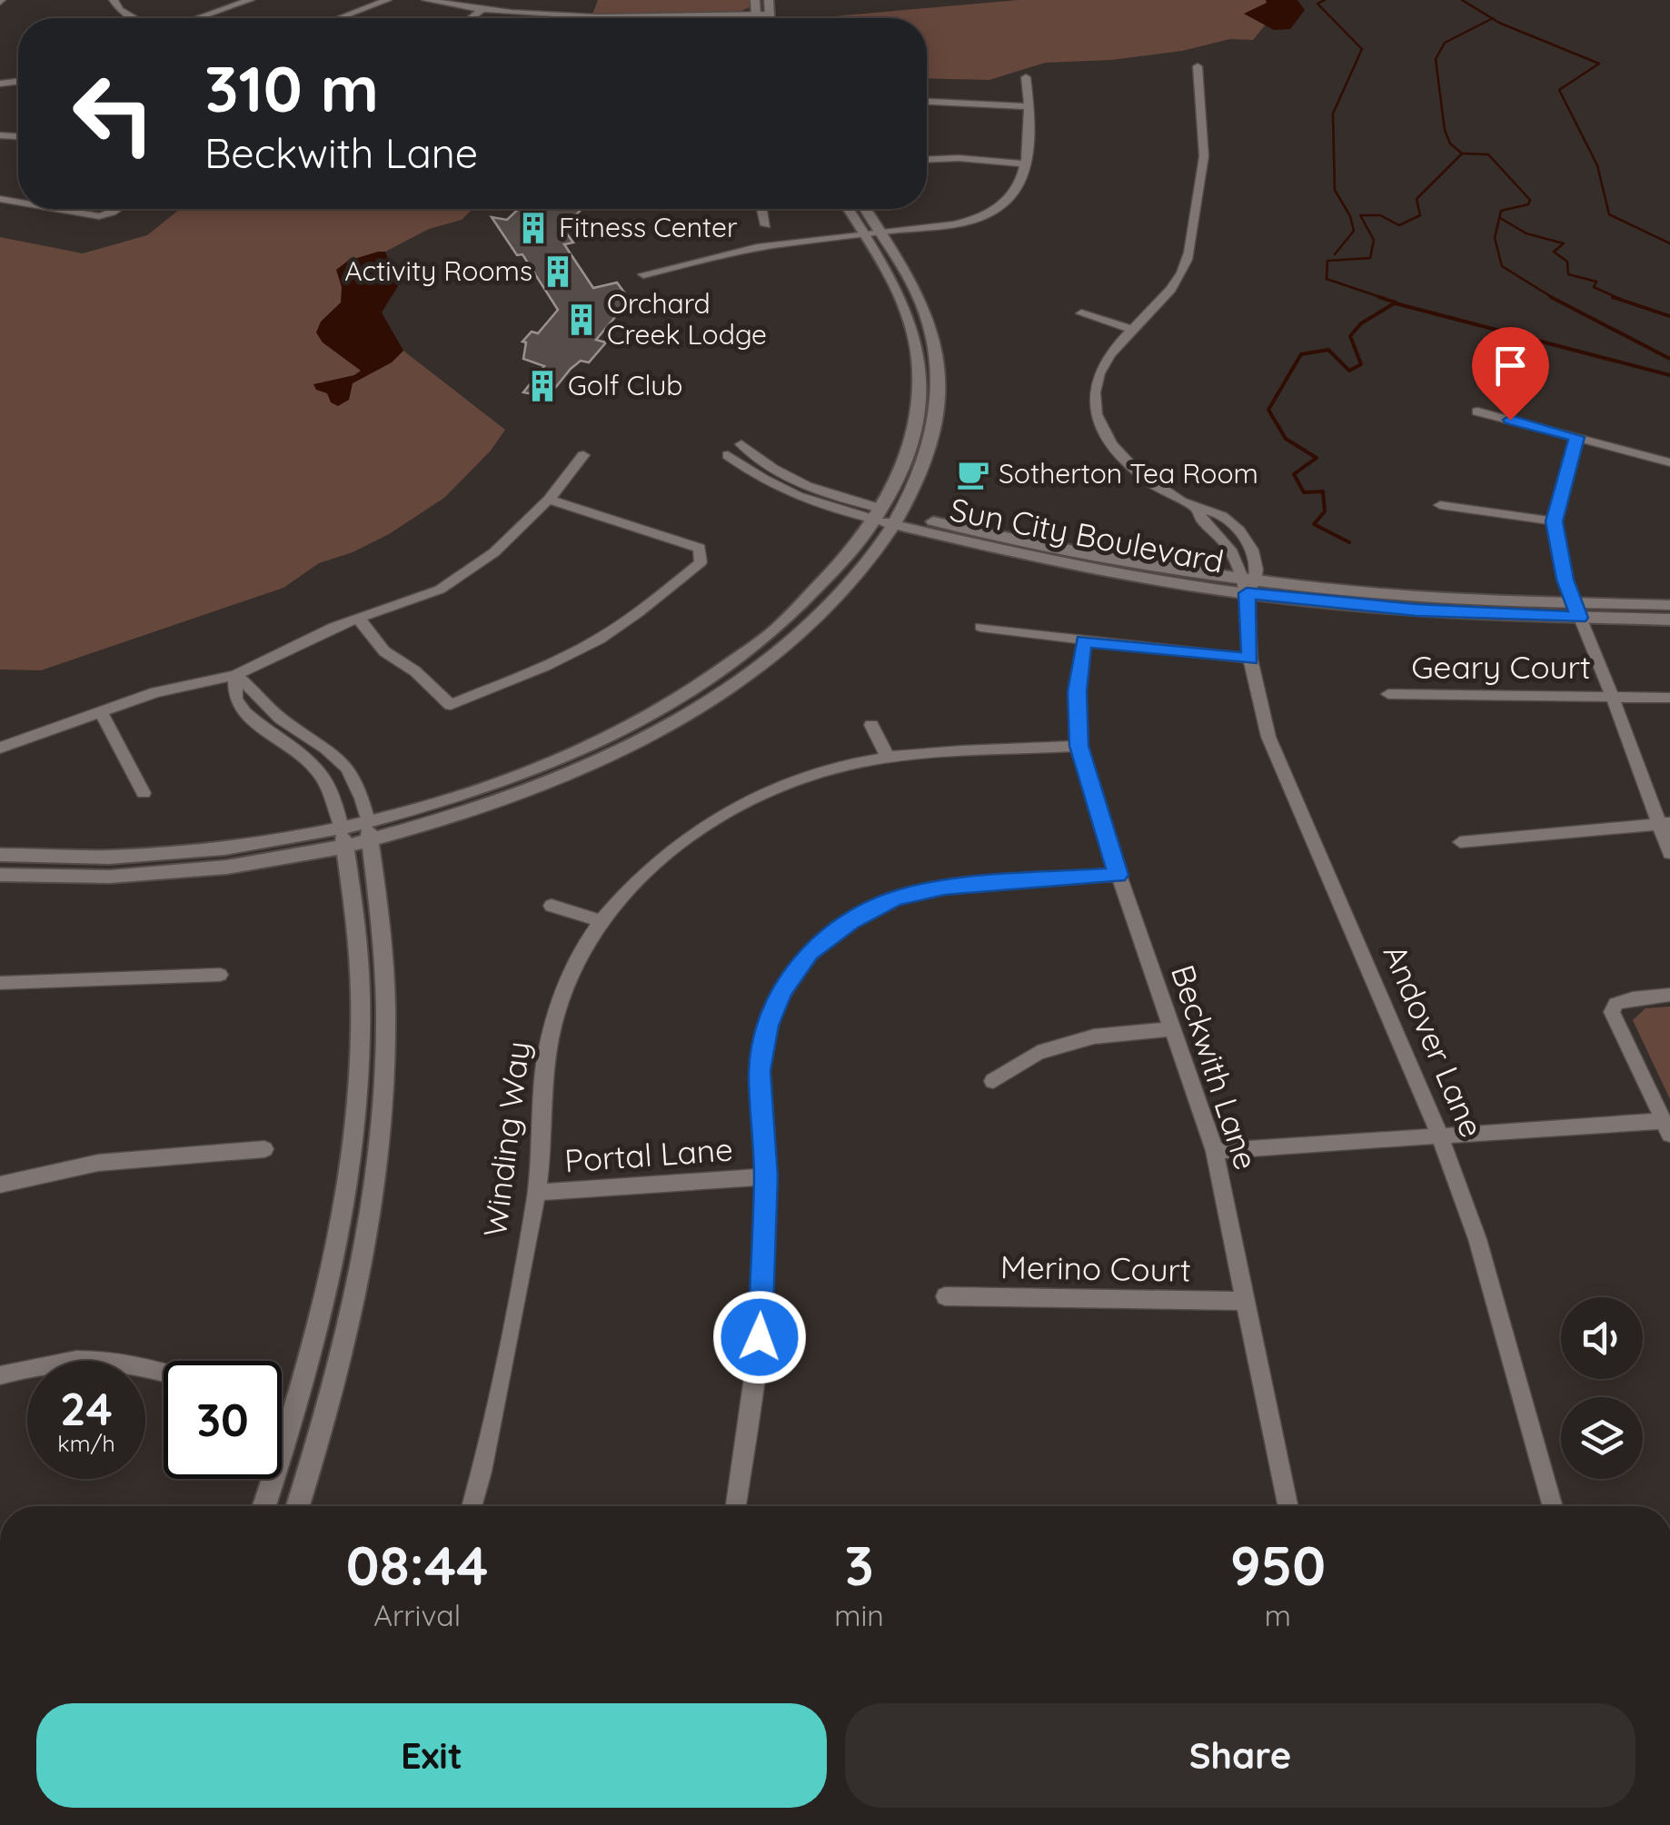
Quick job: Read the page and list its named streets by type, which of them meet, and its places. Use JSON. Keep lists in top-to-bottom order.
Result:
{
  "streets": {
    "street": [
      "Sun City Boulevard",
      "Geary Court",
      "Andover Lane",
      "Beckwith Lane",
      "Winding Way",
      "Portal Lane",
      "Merino Court"
    ]
  },
  "crossings": [
    ["Sun City Boulevard", "Andover Lane"],
    ["Beckwith Lane", "Winding Way"],
    ["Beckwith Lane", "Merino Court"],
    ["Winding Way", "Portal Lane"]
  ],
  "places": {
    "building": [
      "Fitness Center",
      "Activity Rooms",
      "Orchard Creek Lodge",
      "Golf Club"
    ],
    "cafe": ["Sotherton Tea Room"]
  },
  "page": {
    "turn": ["310 m", "Beckwith Lane"],
    "speed": "24 km/h",
    "limit": "30",
    "eta": [
      "08:44",
      "Arrival",
      "3",
      "min",
      "950",
      "m"
    ],
    "buttons": ["Exit", "Share"]
  }
}
